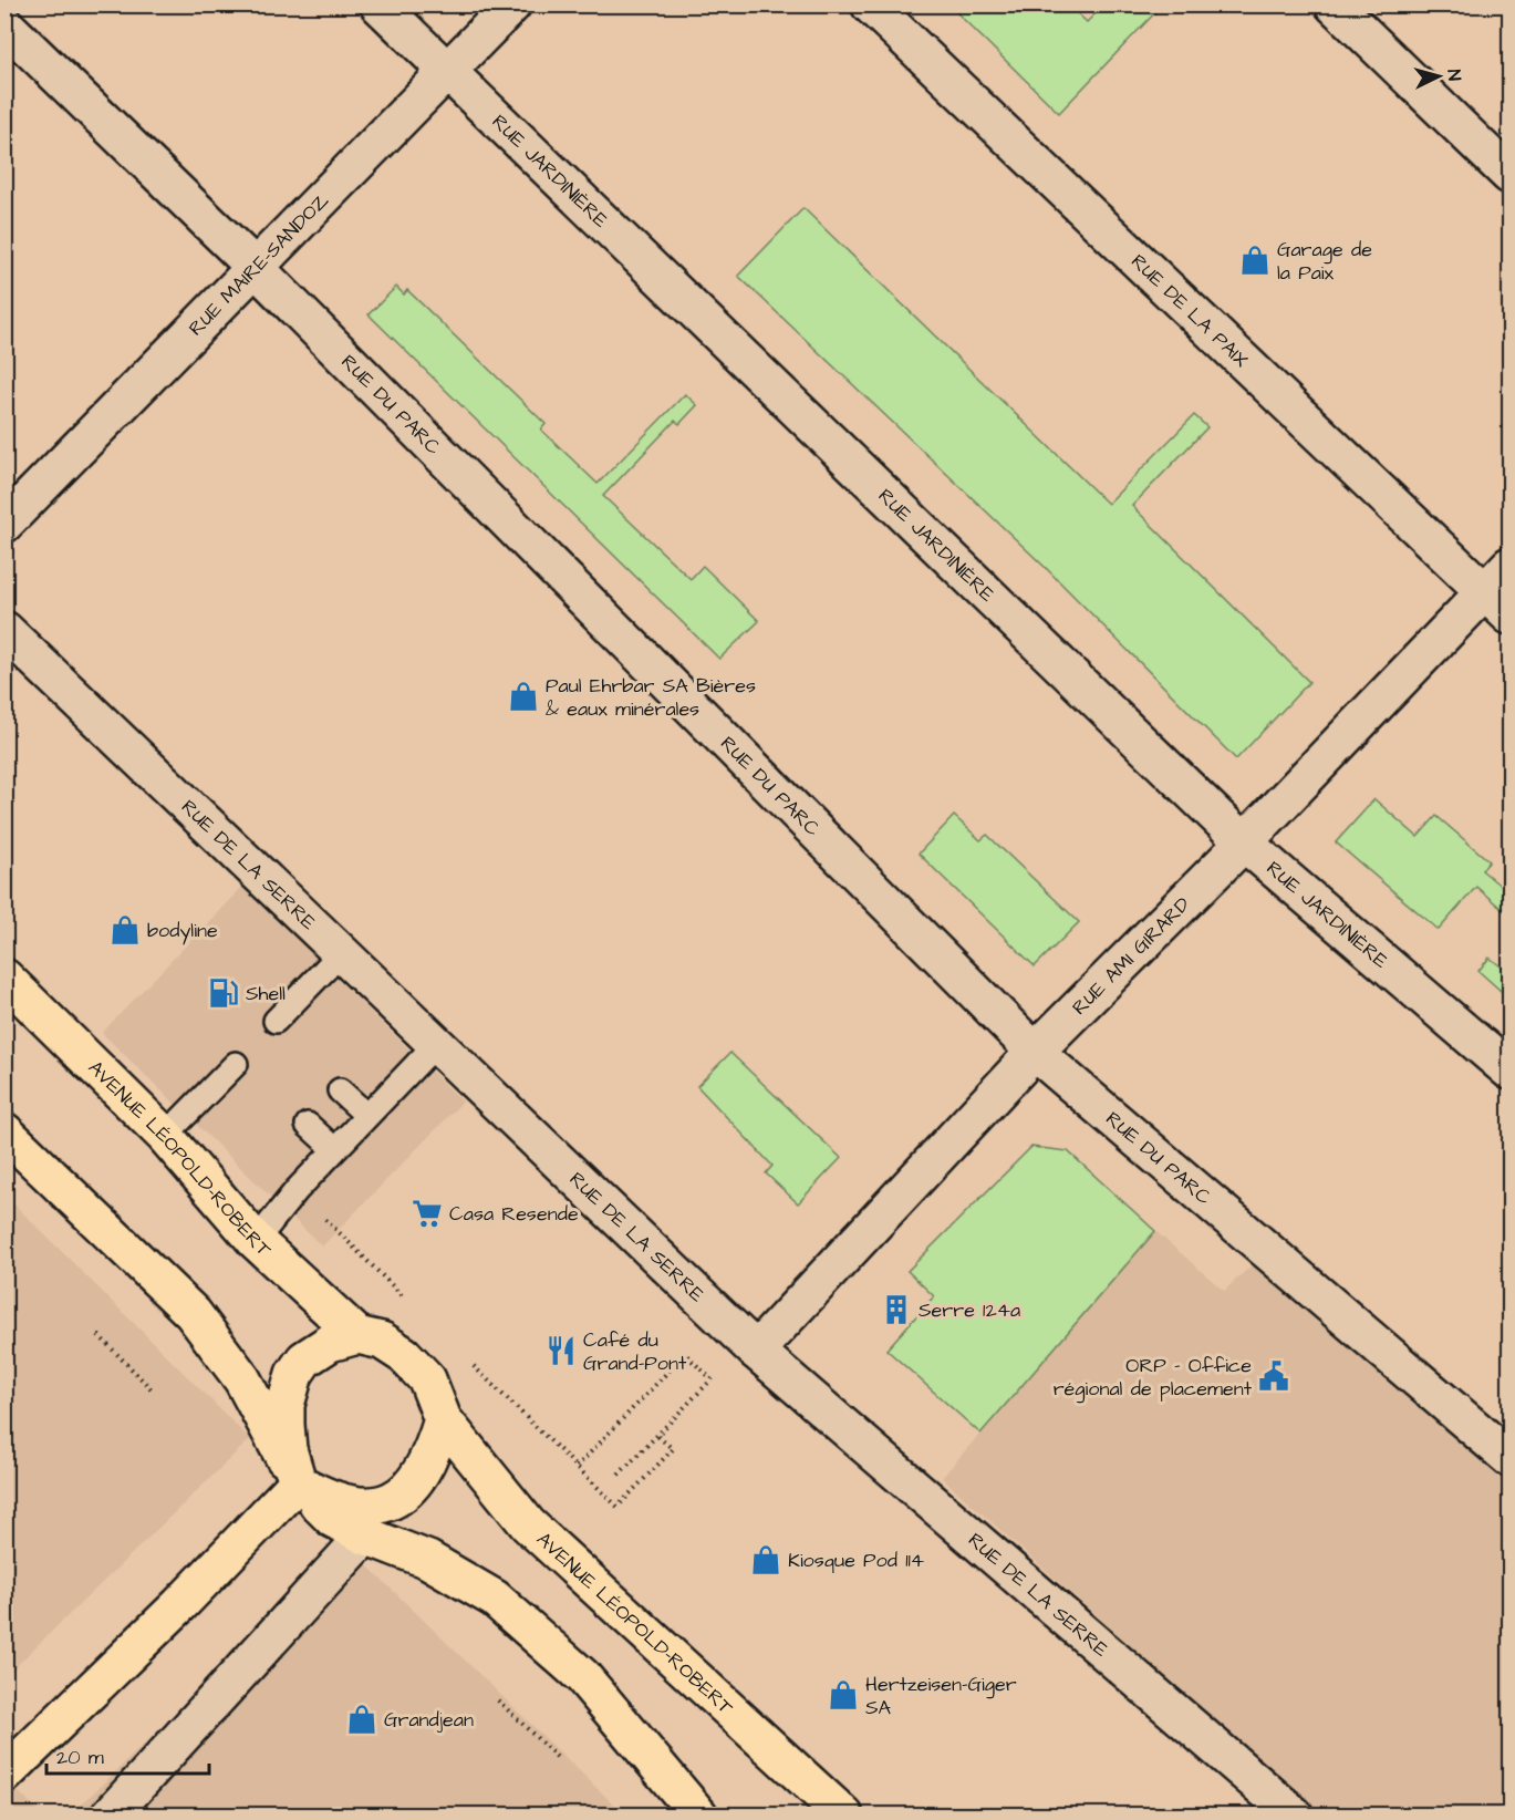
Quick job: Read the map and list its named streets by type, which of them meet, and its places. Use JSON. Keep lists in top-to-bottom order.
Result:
{
  "streets": {
    "main road": ["AVENUE LÉOPOLD-ROBERT"],
    "street": [
      "RUE JARDINIÈRE",
      "RUE MAIRE-SANDOZ",
      "RUE DE LA PAIX",
      "RUE DU PARC",
      "RUE DE LA SERRE",
      "RUE AMI GIRARD"
    ]
  },
  "crossings": [
    ["RUE JARDINIÈRE", "RUE MAIRE-SANDOZ"],
    ["RUE JARDINIÈRE", "RUE AMI GIRARD"],
    ["RUE MAIRE-SANDOZ", "RUE DU PARC"],
    ["RUE DE LA PAIX", "RUE AMI GIRARD"],
    ["RUE DU PARC", "RUE AMI GIRARD"],
    ["RUE DE LA SERRE", "RUE AMI GIRARD"]
  ],
  "places": {
    "shop": [
      "Garage de la Paix",
      "Paul Ehrbar SA Bières & eaux minérales",
      "bodyline",
      "Kiosque Pod 114",
      "Hertzeisen-Giger SA",
      "Grandjean"
    ],
    "fuel station": ["Shell"],
    "supermarket": ["Casa Resende"],
    "building": ["Serre 124a"],
    "restaurant": ["Café du Grand-Pont"],
    "public building": ["ORP - Office régional de placement"]
  },
  "scale_bar": "20 m",
  "north": "right"
}
